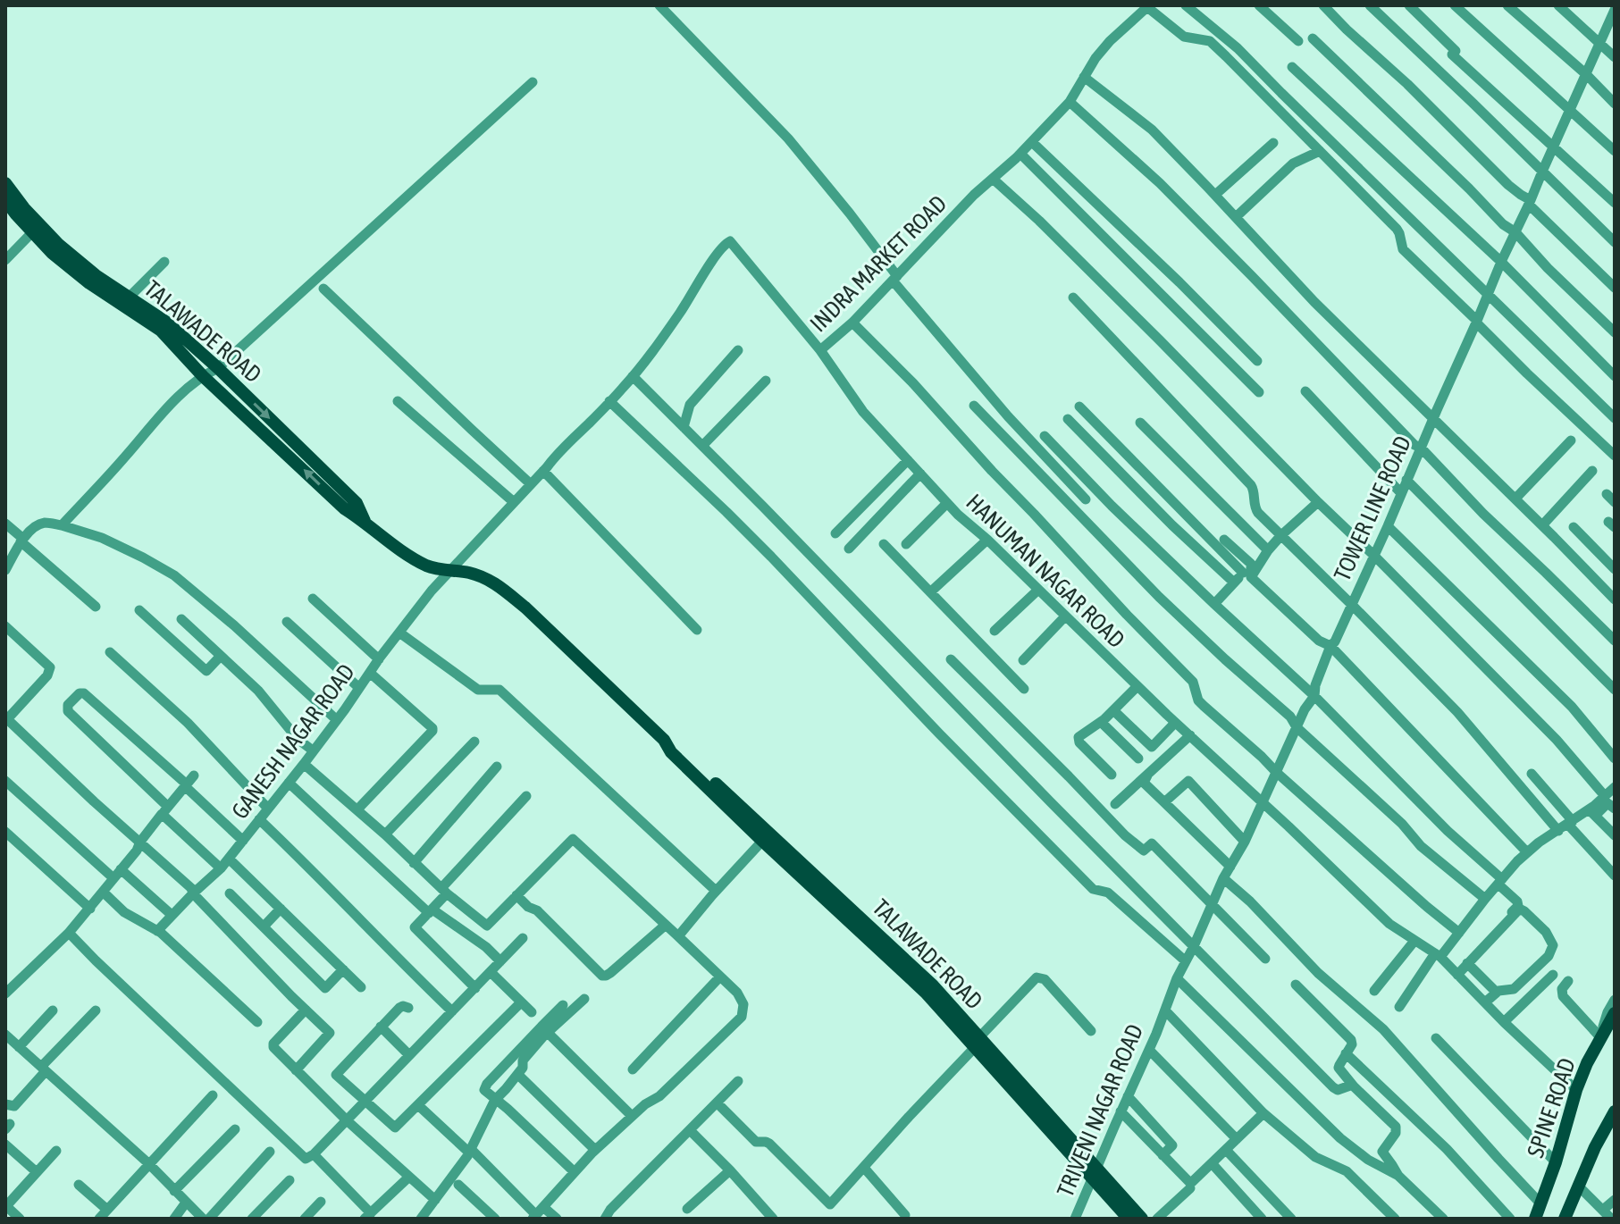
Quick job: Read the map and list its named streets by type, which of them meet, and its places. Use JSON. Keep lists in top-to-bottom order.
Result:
{
  "streets": {
    "main road": ["TALAWADE ROAD", "SPINE ROAD"],
    "street": [
      "INDRA MARKET ROAD",
      "TOWER LINE ROAD",
      "HANUMAN NAGAR ROAD",
      "GANESH NAGAR ROAD",
      "TRIVENI NAGAR ROAD"
    ]
  },
  "crossings": [
    ["INDRA MARKET ROAD", "TALAWADE ROAD"],
    ["INDRA MARKET ROAD", "HANUMAN NAGAR ROAD"],
    ["INDRA MARKET ROAD", "GANESH NAGAR ROAD"],
    ["TALAWADE ROAD", "GANESH NAGAR ROAD"],
    ["TALAWADE ROAD", "TRIVENI NAGAR ROAD"],
    ["TOWER LINE ROAD", "HANUMAN NAGAR ROAD"],
    ["TOWER LINE ROAD", "TRIVENI NAGAR ROAD"],
    ["HANUMAN NAGAR ROAD", "SPINE ROAD"]
  ]
}
